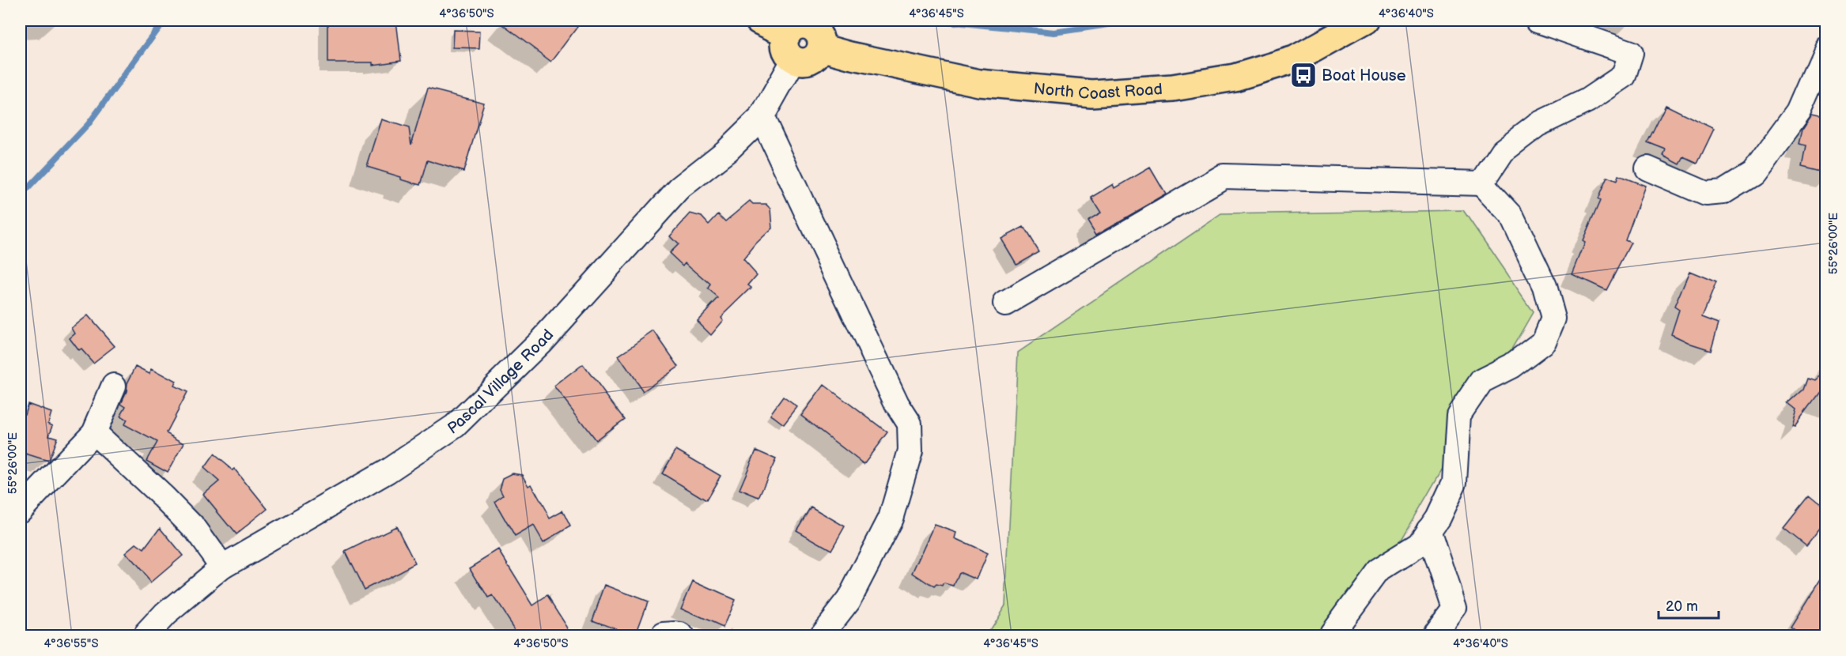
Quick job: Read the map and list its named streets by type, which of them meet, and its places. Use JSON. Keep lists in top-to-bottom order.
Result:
{
  "streets": {
    "main road": ["North Coast Road"],
    "street": ["Pascal Village Road"]
  },
  "crossings": [
    ["North Coast Road", "Pascal Village Road"]
  ],
  "places": {
    "bus stop": ["Boat House"]
  },
  "scale_bar": "20 m",
  "coordinates": [
    "4°36'50\"S",
    "4°36'45\"S",
    "4°36'40\"S",
    "55°26'00\"E",
    "4°36'55\"S"
  ]
}
